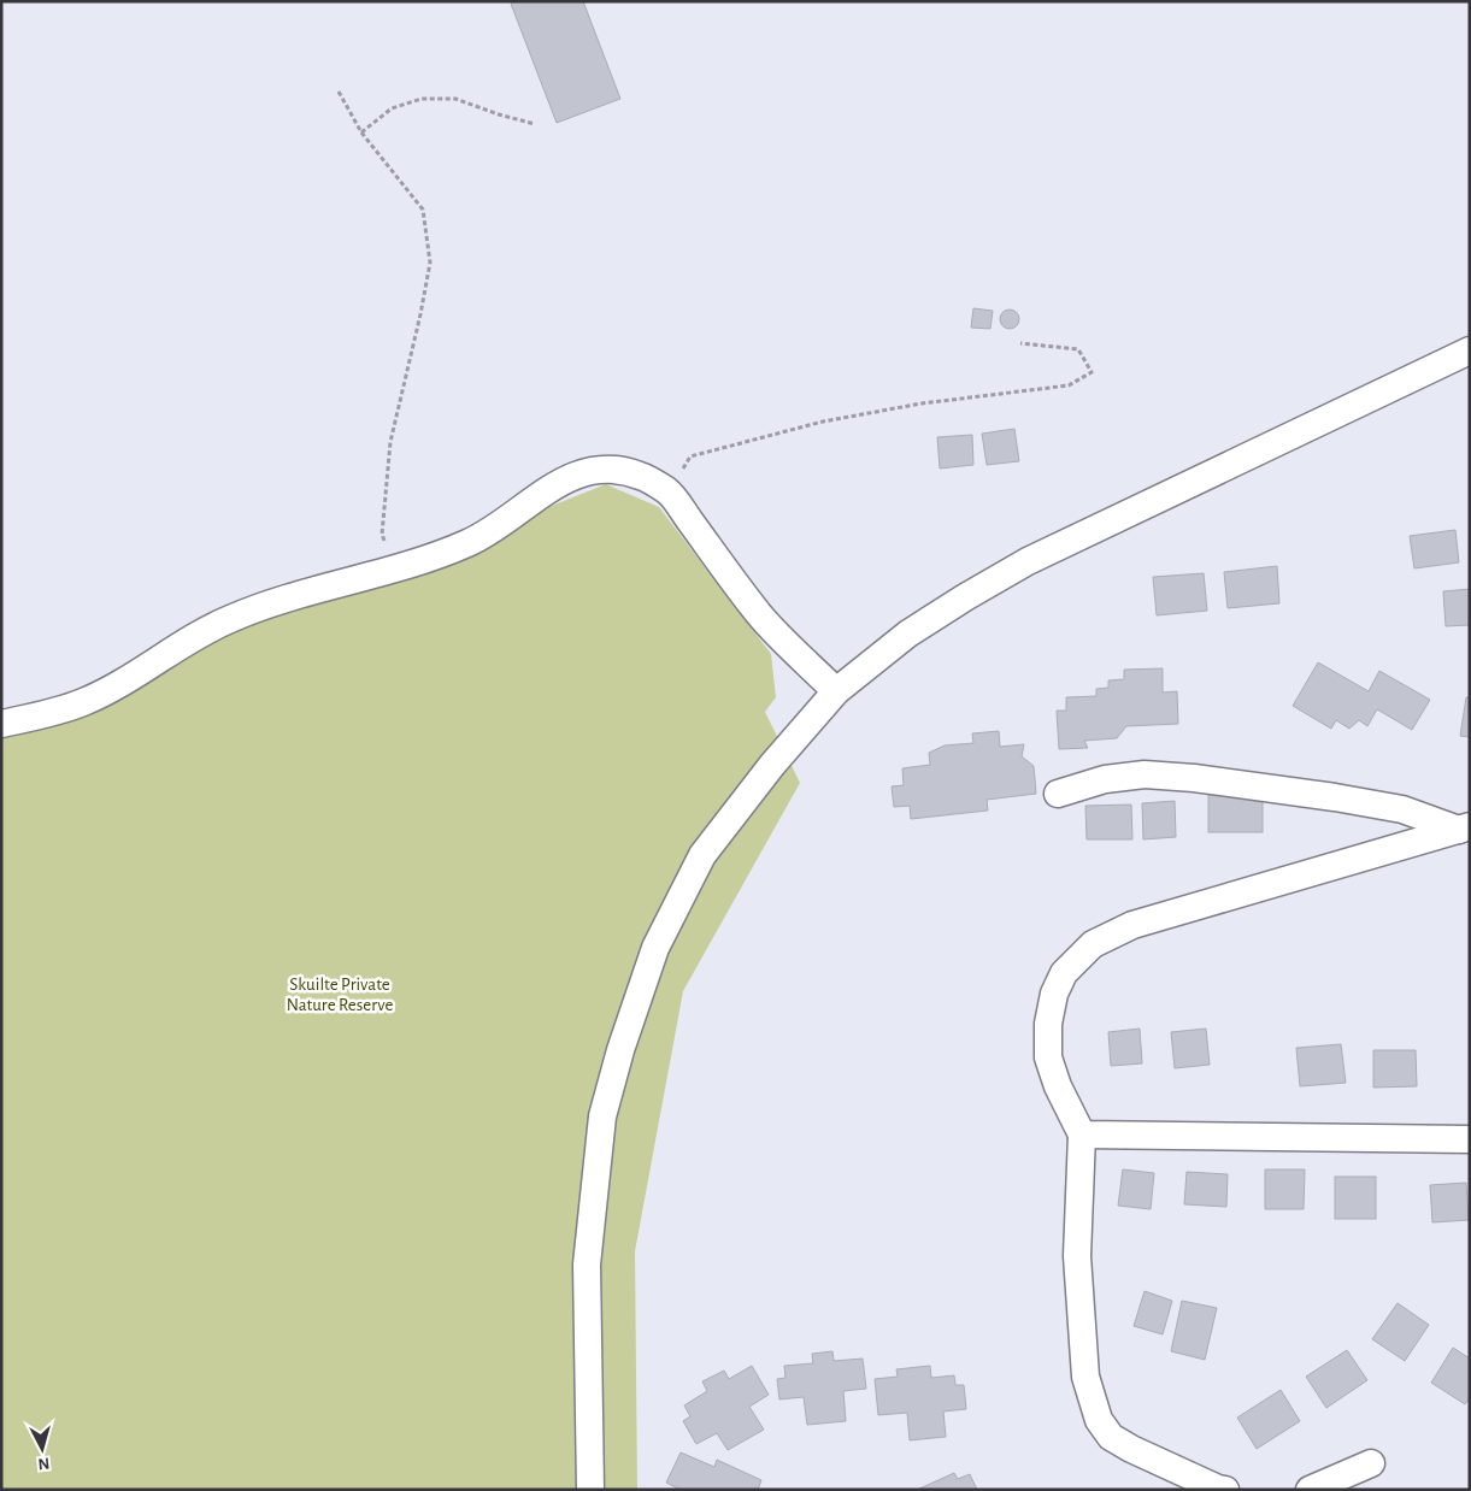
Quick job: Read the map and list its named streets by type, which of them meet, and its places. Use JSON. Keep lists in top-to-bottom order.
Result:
{
  "parks": ["Skuilte Private Nature Reserve"],
  "north": "bottom"
}
